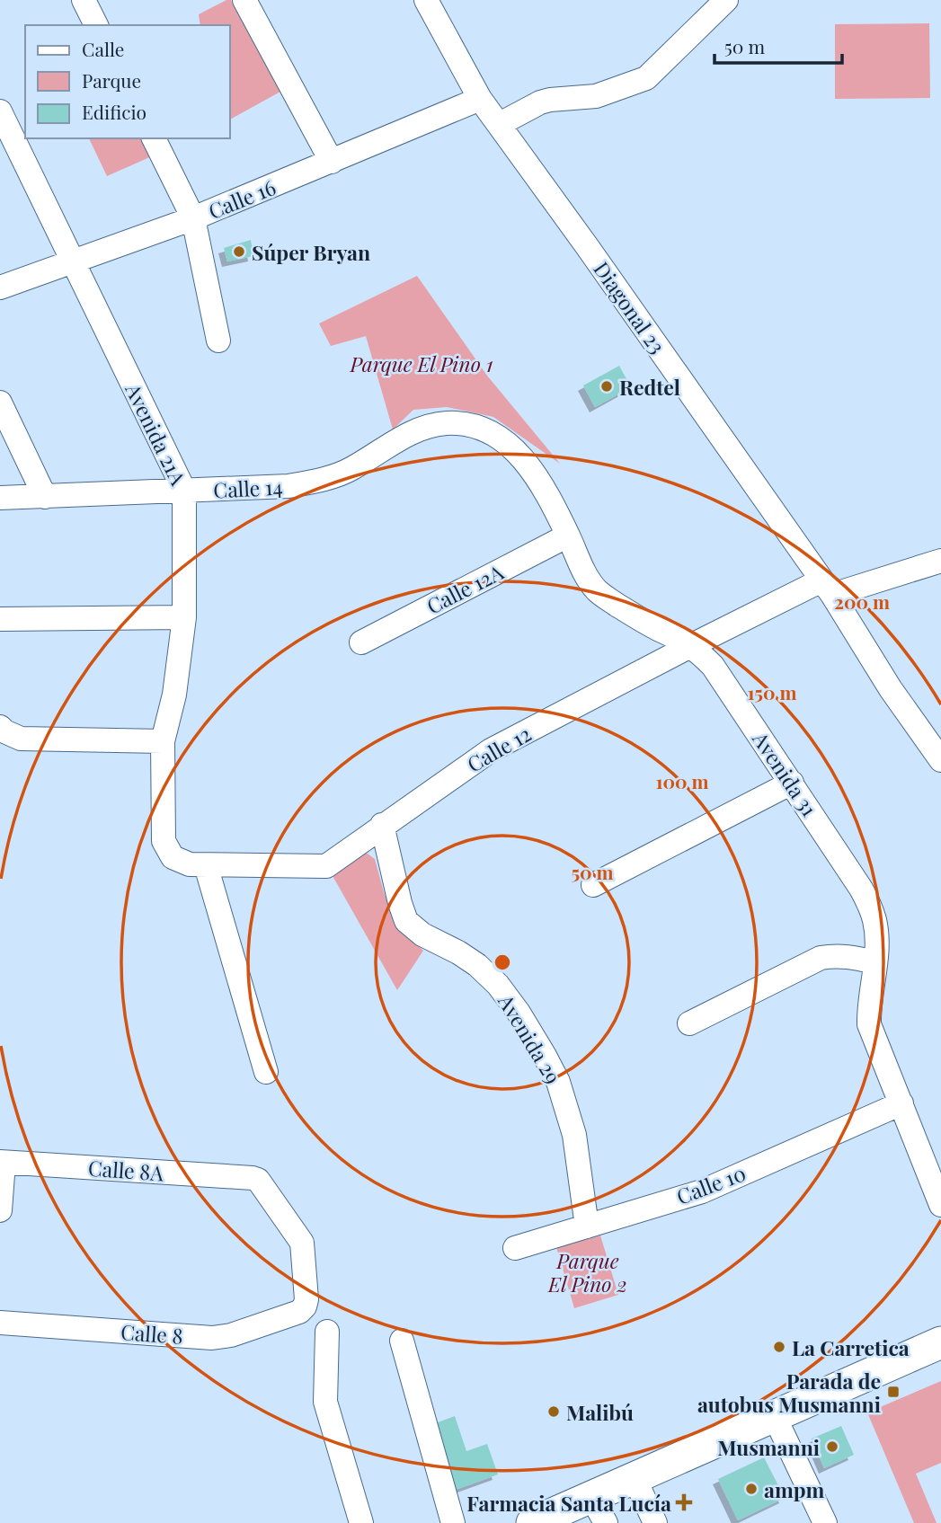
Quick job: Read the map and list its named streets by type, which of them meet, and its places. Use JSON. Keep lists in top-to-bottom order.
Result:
{
  "streets": {
    "street": [
      "Calle 16",
      "Diagonal 23",
      "Avenida 21A",
      "Calle 14",
      "Calle 12A",
      "Calle 12",
      "Avenida 31",
      "Avenida 29",
      "Calle 8A",
      "Calle 10",
      "Calle 8"
    ]
  },
  "crossings": [
    ["Calle 16", "Diagonal 23"],
    ["Calle 16", "Avenida 21A"],
    ["Diagonal 23", "Calle 12"],
    ["Avenida 21A", "Calle 14"],
    ["Avenida 21A", "Calle 12"],
    ["Calle 14", "Avenida 31"],
    ["Calle 12A", "Avenida 31"],
    ["Calle 12", "Avenida 31"],
    ["Calle 12", "Avenida 29"],
    ["Avenida 31", "Calle 10"],
    ["Avenida 29", "Calle 10"],
    ["Calle 8A", "Calle 8"]
  ],
  "parks": ["Parque El Pino 1", "Parque El Pino 2"],
  "places": {
    "other": [
      "Súper Bryan",
      "Redtel",
      "La Carretica",
      "Malibú",
      "Musmanni",
      "ampm"
    ],
    "transit": ["Parada de autobus Musmanni"],
    "health": ["Farmacia Santa Lucía"]
  },
  "legend": ["Calle", "Parque", "Edificio"],
  "scale_bar": "50 m",
  "rings": [
    "200 m",
    "150 m",
    "100 m",
    "50 m"
  ]
}
